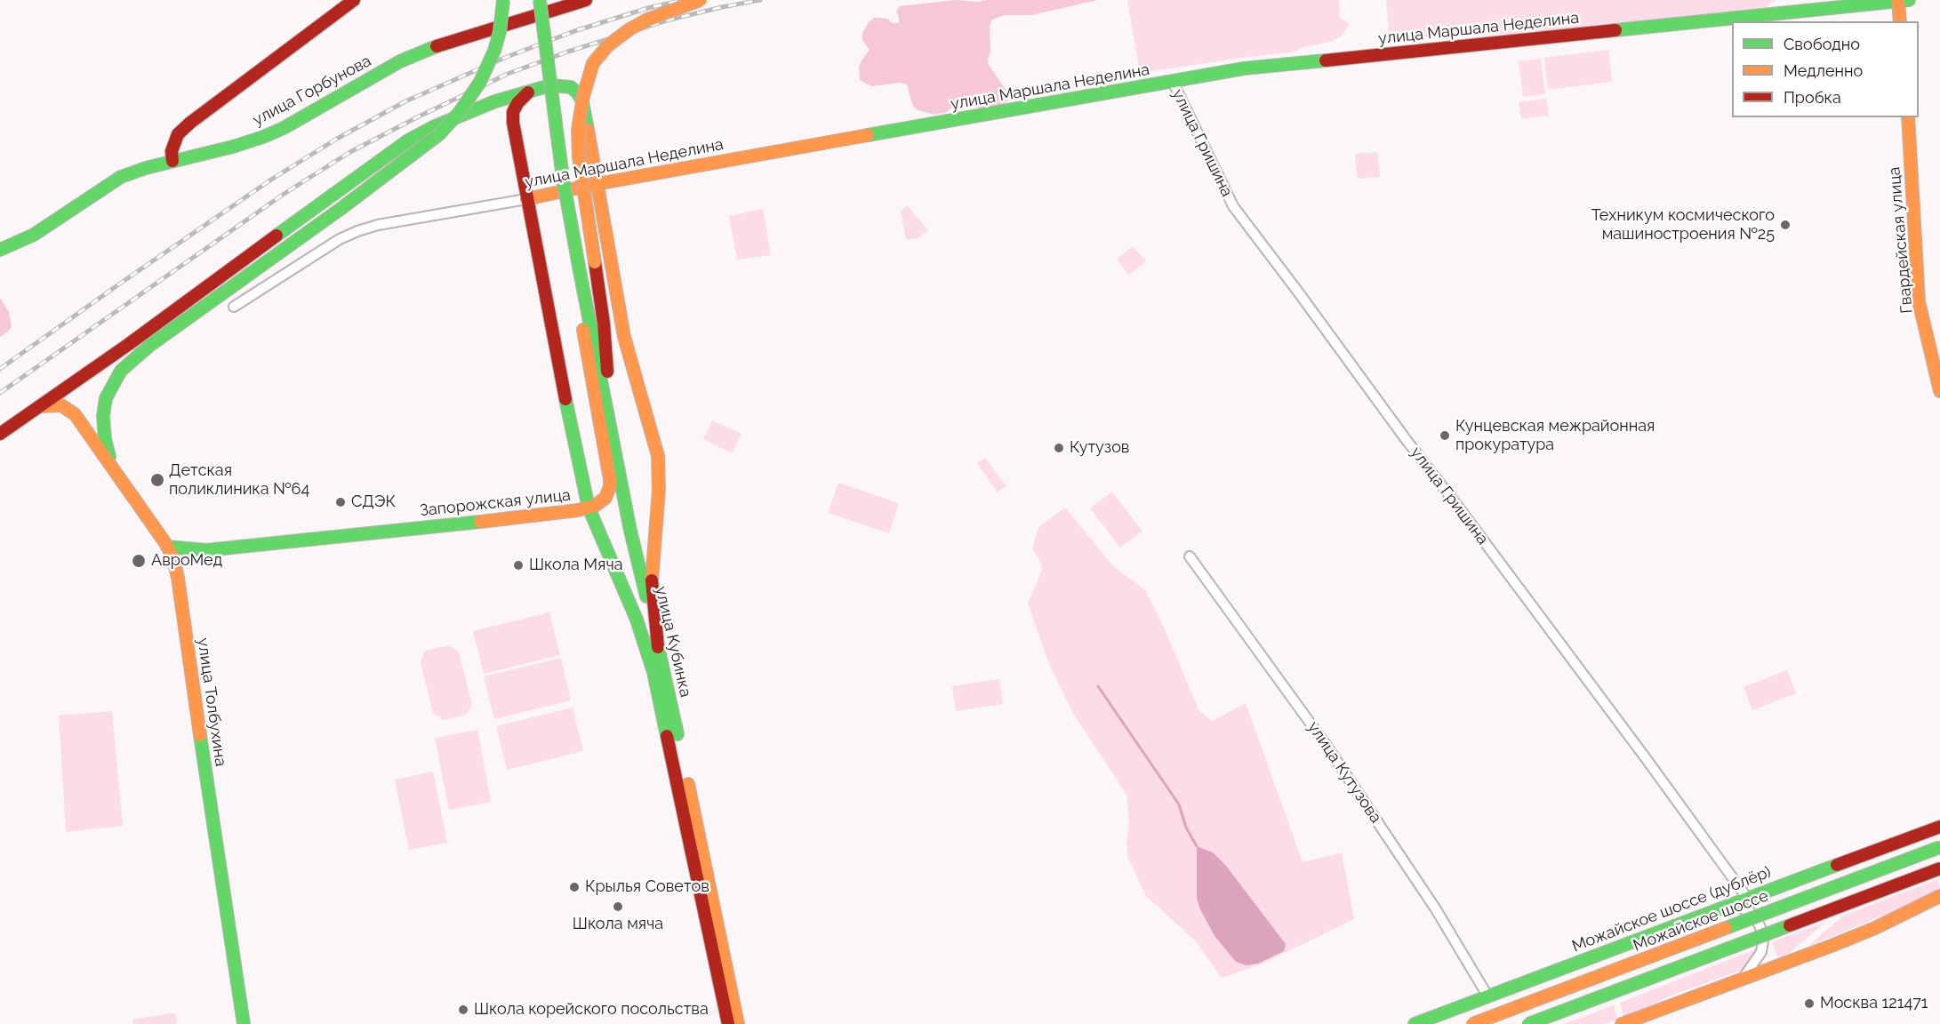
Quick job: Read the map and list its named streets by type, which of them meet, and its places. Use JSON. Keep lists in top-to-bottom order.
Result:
{
  "streets": {
    "street": [
      "улица Маршала Неделина",
      "улица Горбунова",
      "улица Гришина",
      "Гвардейская улица",
      "Запорожская улица",
      "улица Кубинка",
      "улица Толбухина",
      "улица Кутузова",
      "Можайское шоссе (дублёр)",
      "Можайское шоссе"
    ]
  },
  "crossings": [
    ["улица Маршала Неделина", "улица Гришина"],
    ["улица Гришина", "Можайское шоссе (дублёр)"],
    ["Запорожская улица", "улица Кубинка"],
    ["Запорожская улица", "улица Толбухина"],
    ["улица Кутузова", "Можайское шоссе (дублёр)"]
  ],
  "places": [
    "Техникум космического машиностроения №25",
    "Кунцевская межрайонная прокуратура",
    "Кутузов",
    "Детская поликлиника №64",
    "СДЭК",
    "АвроМед",
    "Школа Мяча",
    "Крылья Советов",
    "Школа мяча",
    "Москва 121471",
    "Школа корейского посольства"
  ],
  "legend": ["Свободно", "Медленно", "Пробка"]
}
